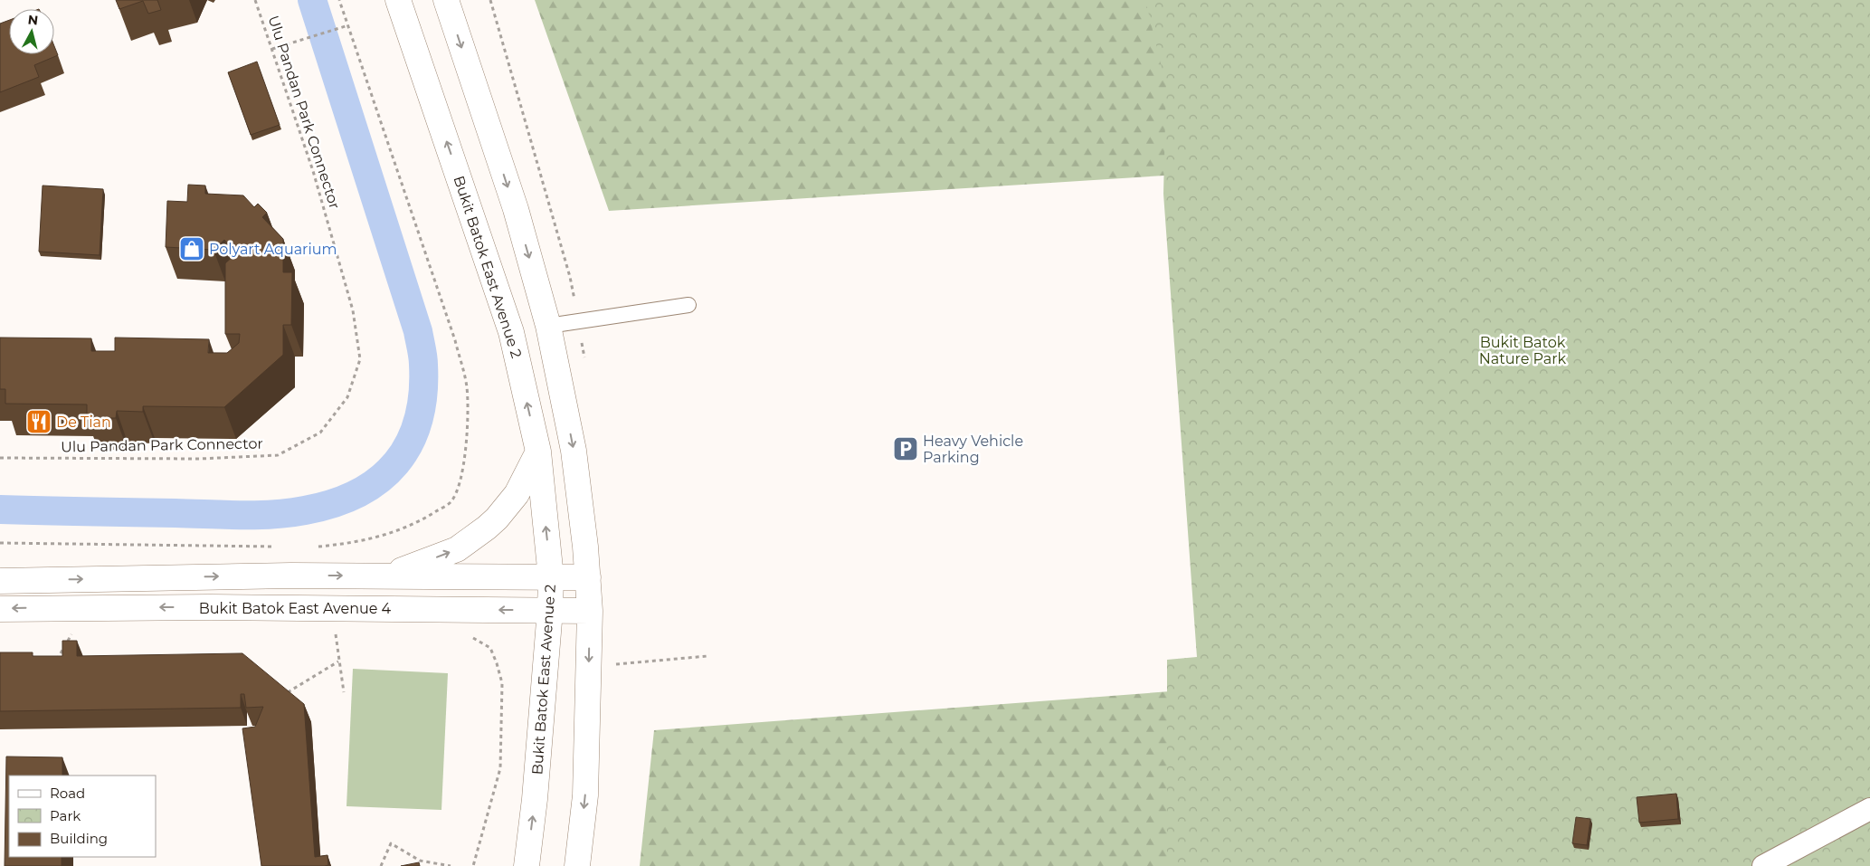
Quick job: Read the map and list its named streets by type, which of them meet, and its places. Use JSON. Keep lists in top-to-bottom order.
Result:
{
  "streets": {
    "street": ["Bukit Batok East Avenue 2", "Bukit Batok East Avenue 4"],
    "path": ["Ulu Pandan Park Connector"]
  },
  "crossings": [
    ["Bukit Batok East Avenue 2", "Bukit Batok East Avenue 4"]
  ],
  "parks": ["Bukit Batok Nature Park"],
  "places": {
    "shop": ["Polyart Aquarium"],
    "restaurant": ["De Tian"],
    "parking": ["Heavy Vehicle Parking"]
  },
  "legend": ["Road", "Park", "Building"],
  "north": "top"
}
